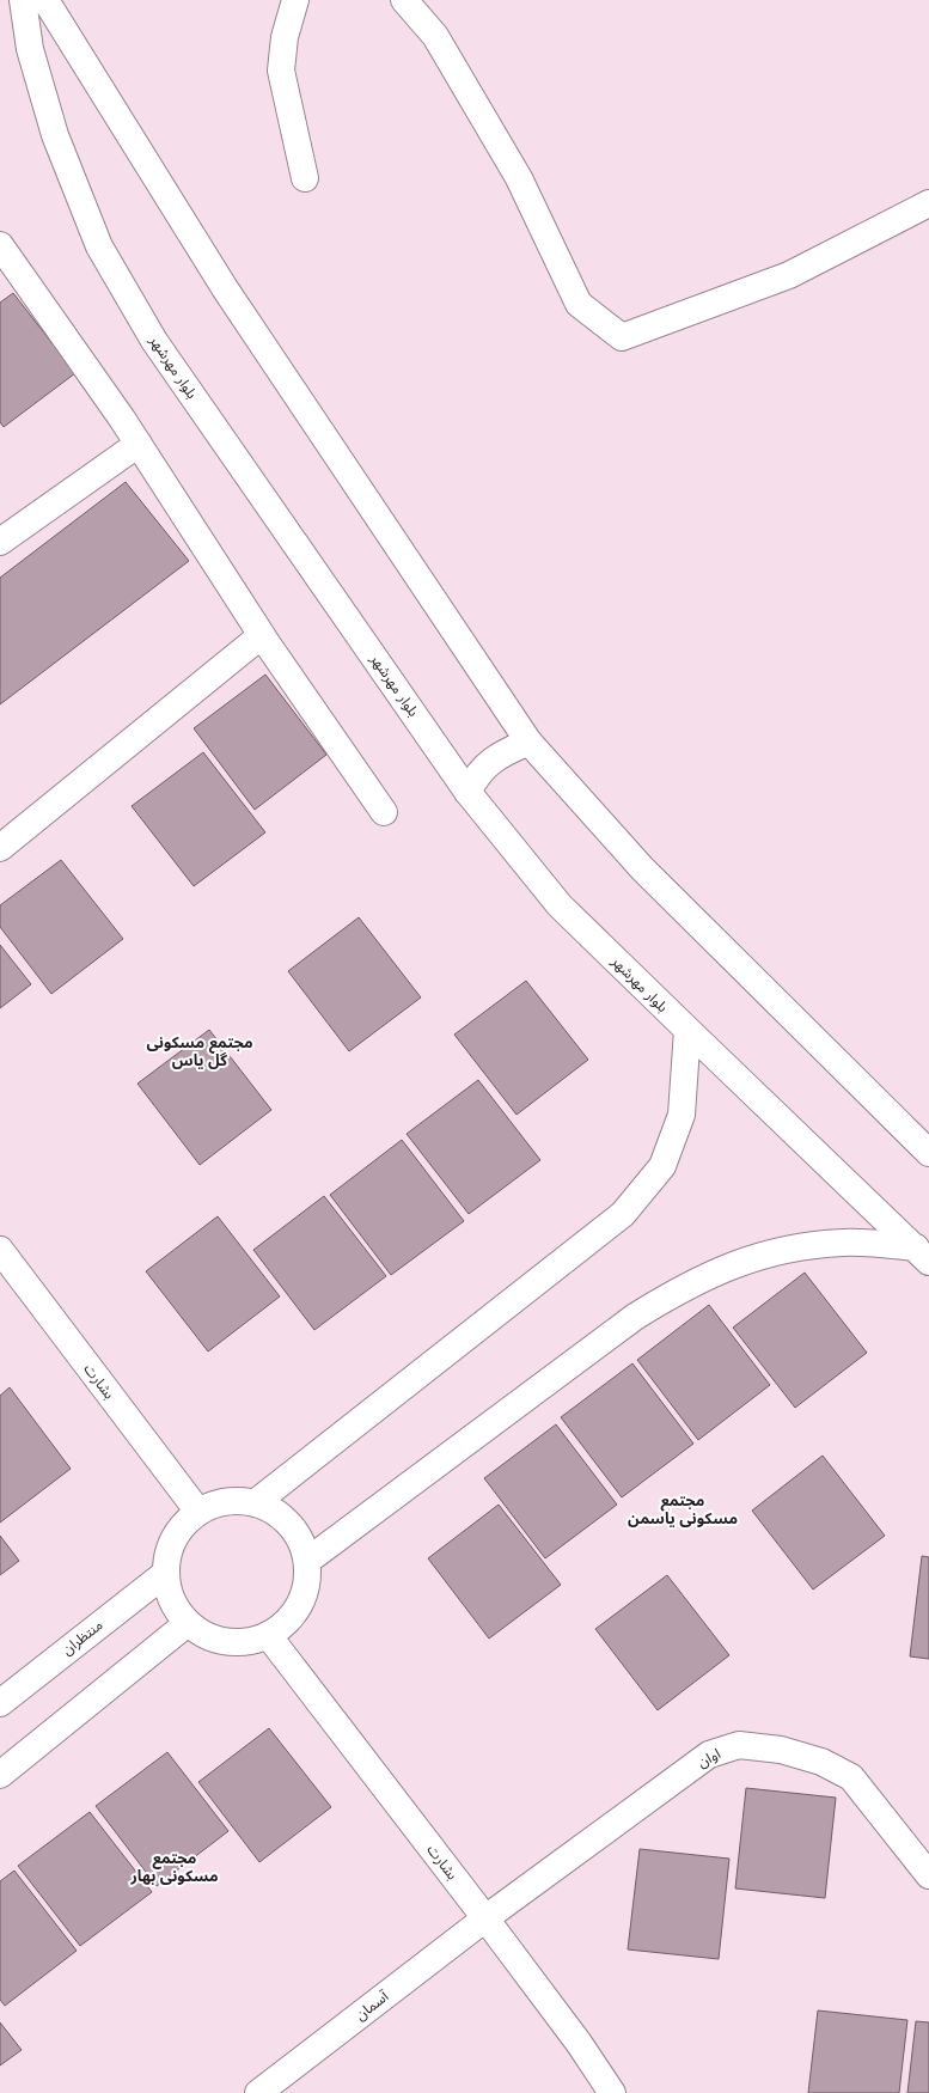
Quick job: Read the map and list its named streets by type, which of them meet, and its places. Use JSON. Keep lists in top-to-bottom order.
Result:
{
  "streets": {
    "main road": [
      "بلوار مهرشهر",
      "بشارت",
      "منتظران",
      "اوان",
      "آسمان"
    ]
  },
  "crossings": [
    ["بشارت", "منتظران"],
    ["بشارت", "اوان"],
    ["بشارت", "آسمان"],
    ["اوان", "آسمان"]
  ],
  "districts": ["مجتمع مسکونی گل یاس", "مجتمع مسکونی یاسمن", "مجتمع مسکونی بهار"]
}
